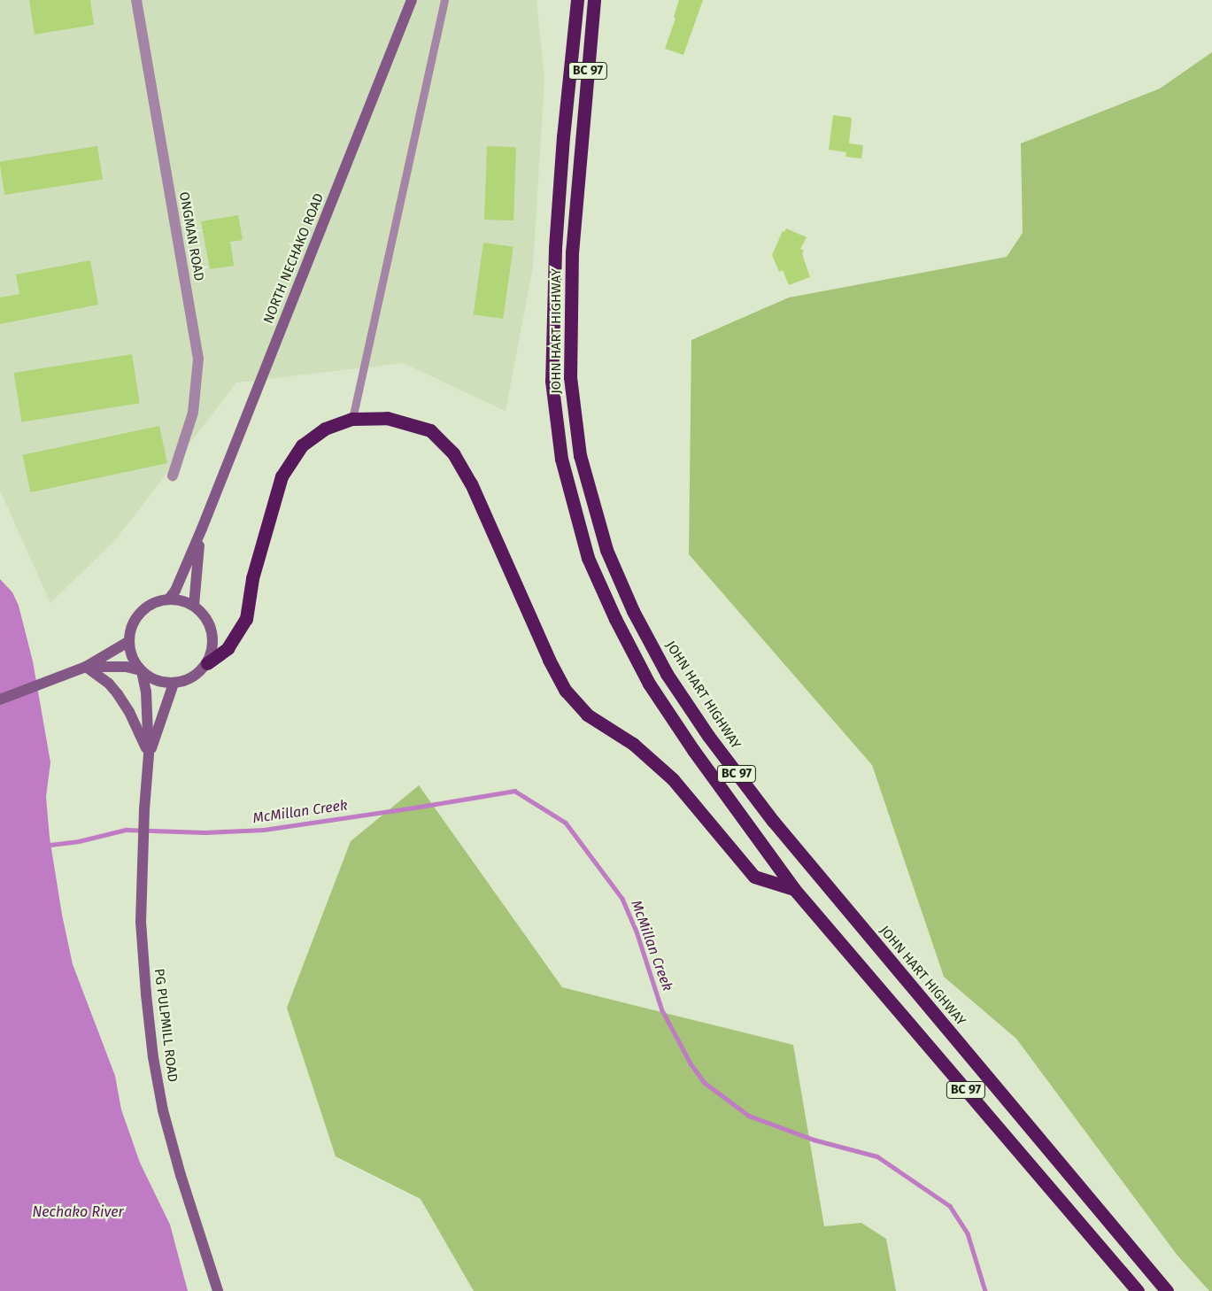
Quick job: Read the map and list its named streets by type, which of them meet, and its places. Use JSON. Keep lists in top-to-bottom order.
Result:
{
  "streets": {
    "highway": ["BC 97", "JOHN HART HIGHWAY"],
    "main road": ["NORTH NECHAKO ROAD", "PG PULPMILL ROAD"],
    "street": ["ONGMAN ROAD"]
  },
  "water": ["McMillan Creek", "Nechako River"]
}
